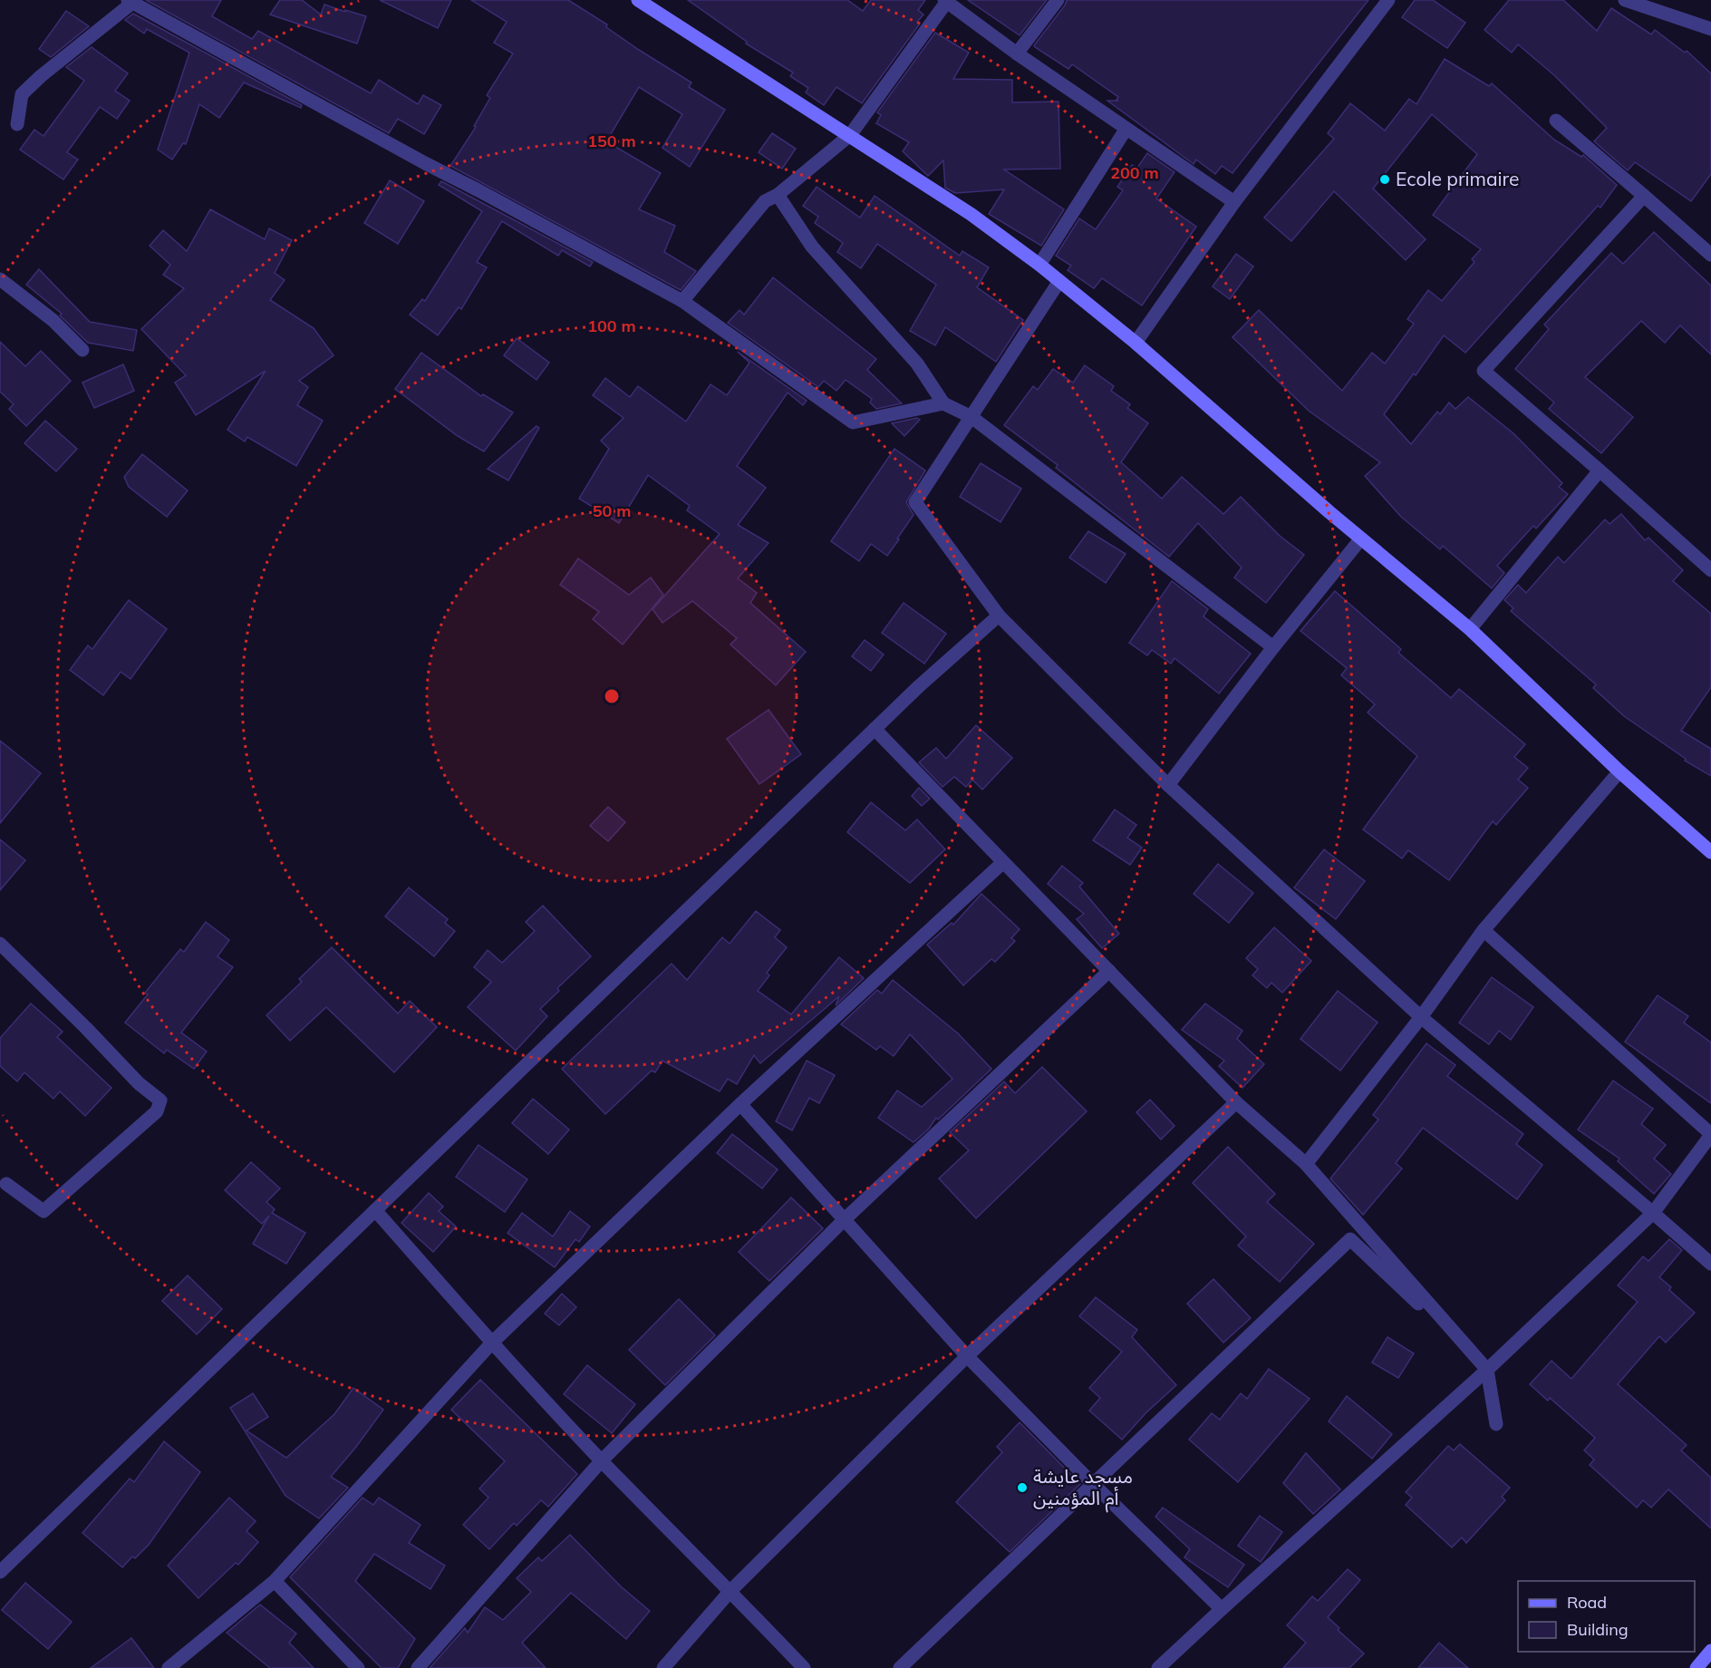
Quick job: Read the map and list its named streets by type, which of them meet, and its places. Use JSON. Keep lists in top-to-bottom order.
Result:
{
  "places": ["Ecole primaire", "مسجد عايشة أم المؤمنين"],
  "legend": ["Road", "Building"],
  "rings": [
    "150 m",
    "200 m",
    "100 m",
    "50 m"
  ]
}
